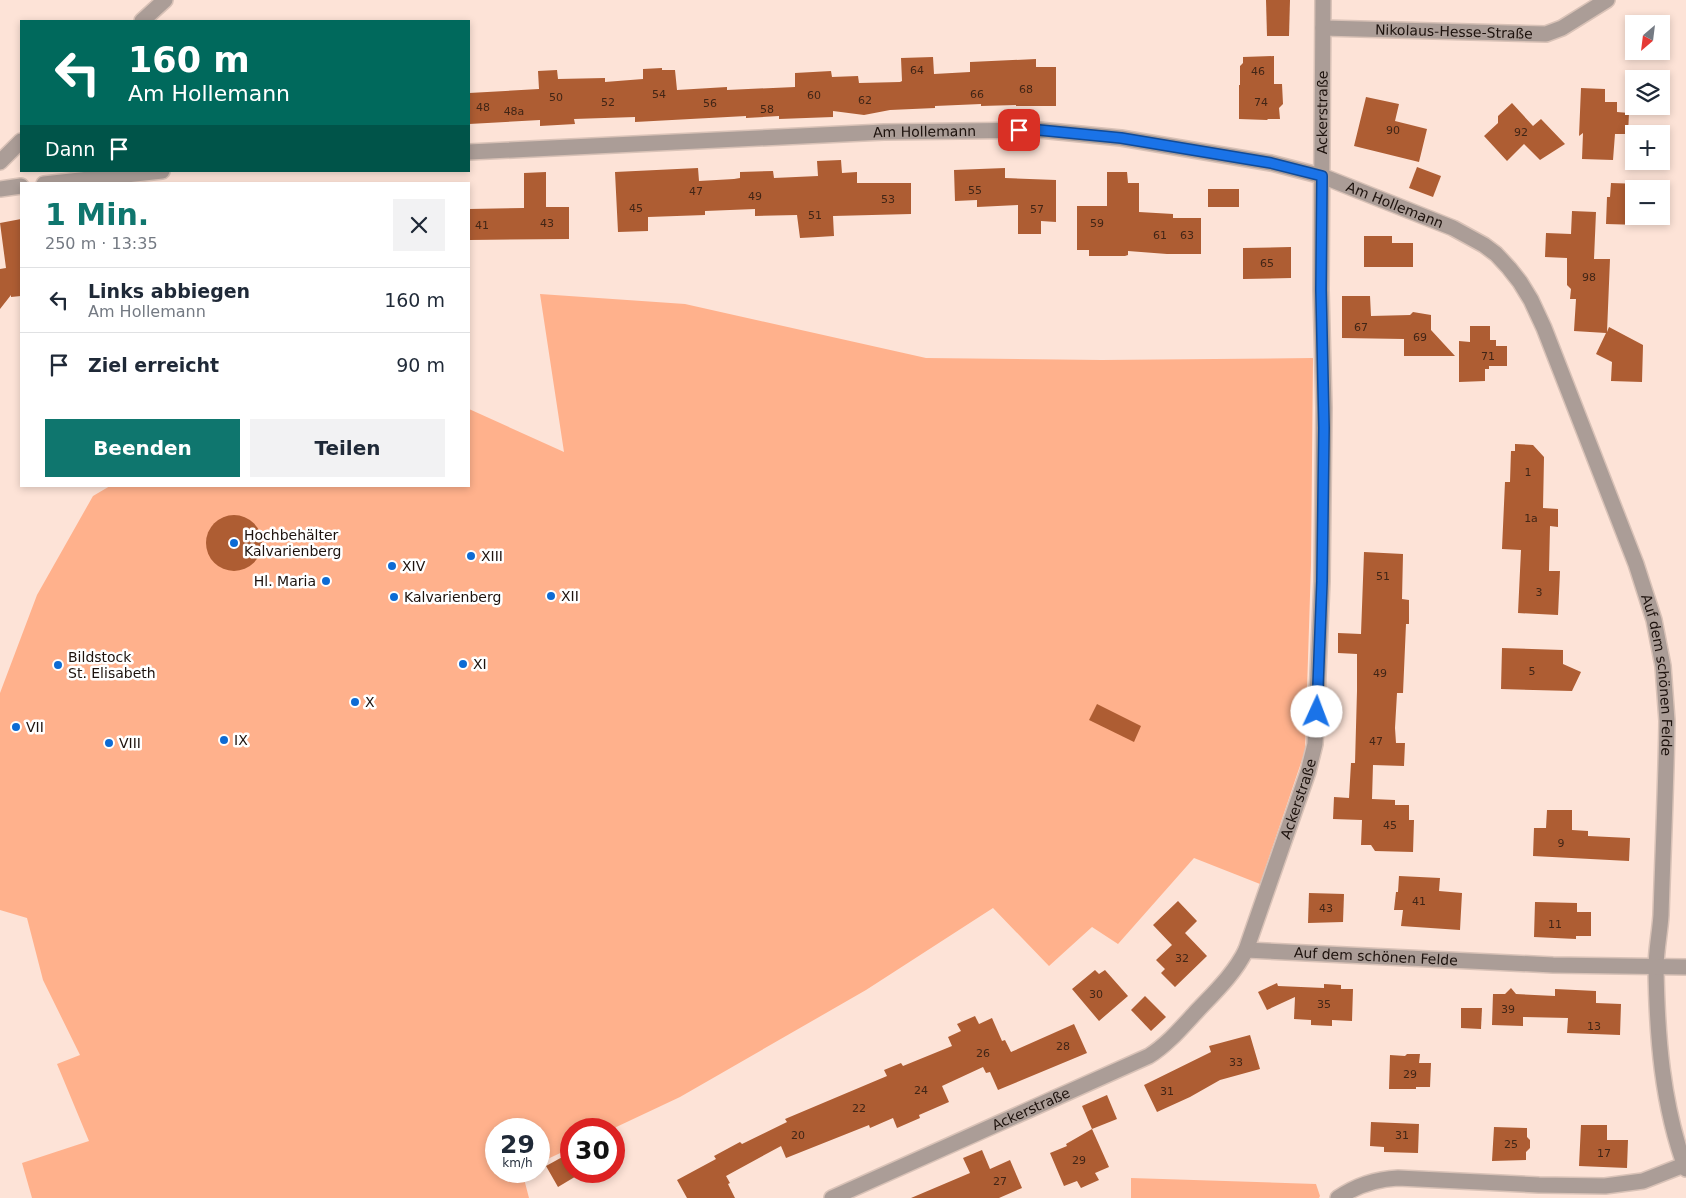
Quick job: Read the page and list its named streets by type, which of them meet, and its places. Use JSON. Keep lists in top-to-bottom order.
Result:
{
  "streets": {
    "street": [
      "Nikolaus-Hesse-Straße",
      "Ackerstraße",
      "Am Hollemann",
      "Auf dem schönen Felde"
    ]
  },
  "crossings": [
    ["Nikolaus-Hesse-Straße", "Ackerstraße"],
    ["Ackerstraße", "Am Hollemann"],
    ["Ackerstraße", "Auf dem schönen Felde"],
    ["Am Hollemann", "Auf dem schönen Felde"]
  ],
  "places": [
    "Hochbehälter Kalvarienberg",
    "XIII",
    "XIV",
    "Hl. Maria",
    "XII",
    "Kalvarienberg",
    "XI",
    "Bildstock St. Elisabeth",
    "X",
    "VII",
    "IX",
    "VIII"
  ],
  "house_numbers": [
    "64",
    "46",
    "68",
    "54",
    "66",
    "60",
    "50",
    "62",
    "52",
    "74",
    "56",
    "48",
    "58",
    "48a",
    "90",
    "92",
    "55",
    "47",
    "49",
    "53",
    "45",
    "57",
    "51",
    "43",
    "59",
    "41",
    "61",
    "63",
    "65",
    "98",
    "67",
    "69",
    "71",
    "1",
    "1a",
    "51",
    "3",
    "5",
    "49",
    "47",
    "45",
    "9",
    "41",
    "43",
    "11",
    "32",
    "30",
    "35",
    "39",
    "13",
    "28",
    "26",
    "33",
    "29",
    "24",
    "31",
    "22",
    "20",
    "31",
    "25",
    "17",
    "29",
    "27"
  ],
  "north": "bottom left",
  "page": {
    "map_buttons": ["+", "−"],
    "turn": ["160 m", "Am Hollemann"],
    "then": "Dann",
    "heading": ["1 Min.", "250 m · 13:35"],
    "list": [
      {
        "name": "Links abbiegen",
        "note": "Am Hollemann",
        "value": "160 m"
      },
      {
        "name": "Ziel erreicht",
        "value": "90 m"
      }
    ],
    "buttons": ["Beenden", "Teilen"],
    "speed": "29 km/h",
    "limit": "30"
  }
}
